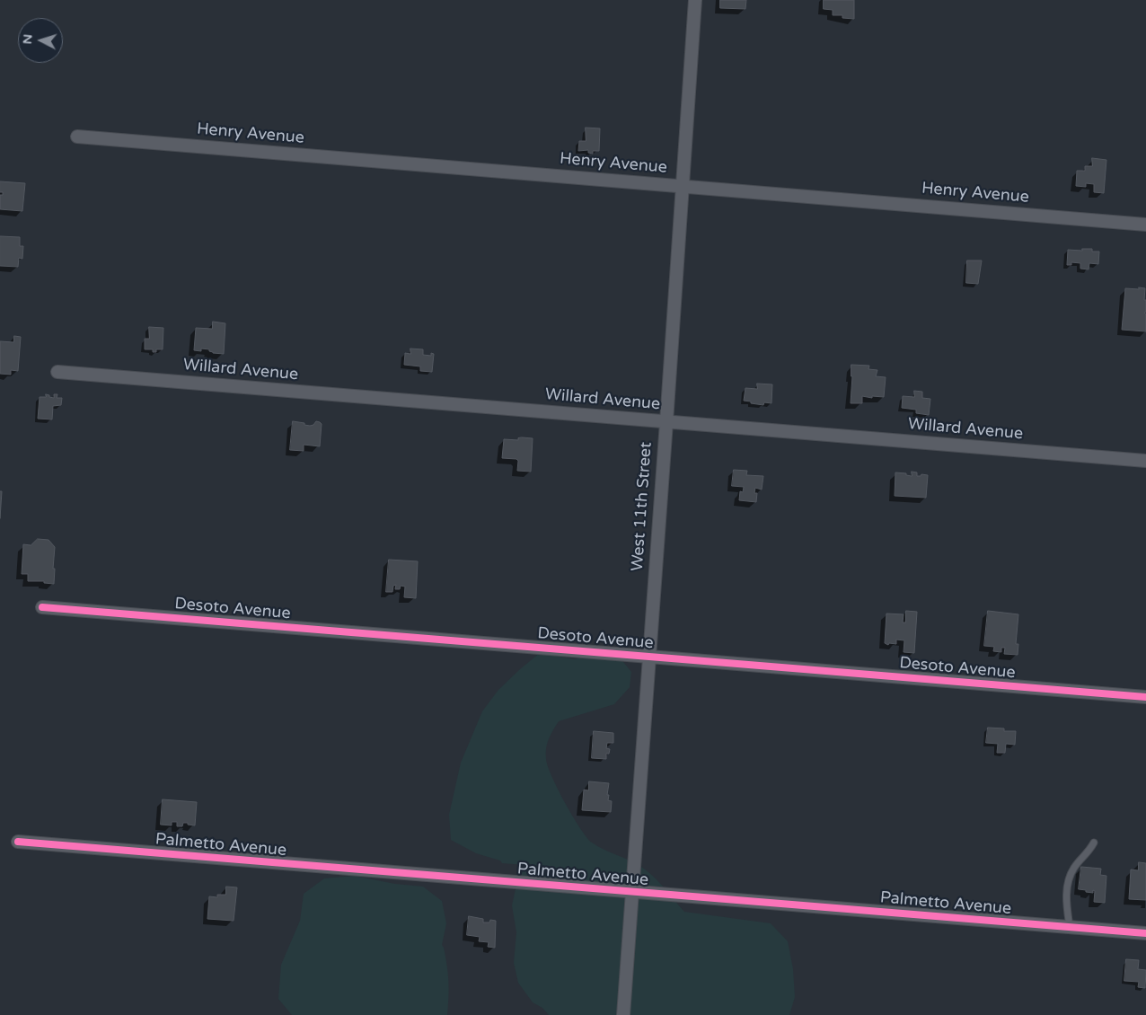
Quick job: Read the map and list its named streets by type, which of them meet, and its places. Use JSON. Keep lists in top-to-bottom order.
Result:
{
  "streets": {
    "street": [
      "Henry Avenue",
      "Willard Avenue",
      "West 11th Street",
      "Desoto Avenue",
      "Palmetto Avenue"
    ]
  },
  "crossings": [
    ["Henry Avenue", "West 11th Street"],
    ["Willard Avenue", "West 11th Street"],
    ["West 11th Street", "Desoto Avenue"],
    ["West 11th Street", "Palmetto Avenue"]
  ],
  "north": "left"
}
